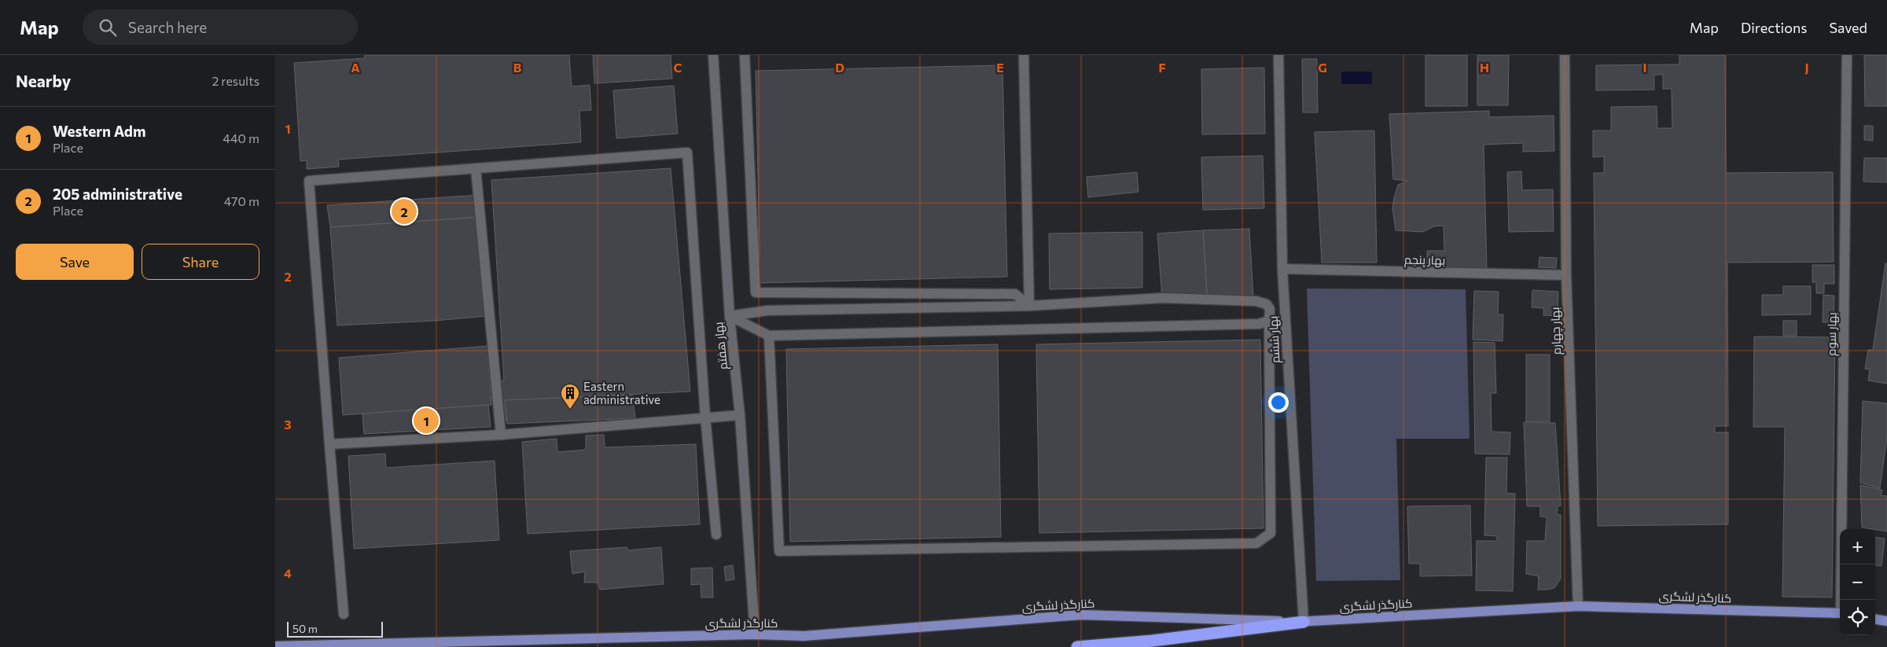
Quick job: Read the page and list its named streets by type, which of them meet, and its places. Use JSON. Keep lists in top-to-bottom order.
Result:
{
  "streets": {
    "main road": ["کنارگذر لشگری"],
    "street": [
      "بهار پنجم",
      "بهار چهارم",
      "بهار سوم",
      "بهار ششم",
      "بهار هفتم"
    ]
  },
  "crossings": [
    ["بهار پنجم", "بهار چهارم"],
    ["بهار پنجم", "بهار ششم"],
    ["بهار چهارم", "کنارگذر لشگری"],
    ["بهار ششم", "کنارگذر لشگری"],
    ["بهار هفتم", "کنارگذر لشگری"]
  ],
  "places": {
    "building": ["Eastern administrative"]
  },
  "scale_bar": "50 m",
  "page": {
    "header": "Map",
    "search": "Search here",
    "nav": ["Map", "Directions", "Saved"],
    "heading": ["Nearby", "2 results"],
    "list": [
      {
        "mark": "1",
        "name": "Western Adm",
        "note": "Place",
        "value": "440 m"
      },
      {
        "mark": "2",
        "name": "205 administrative",
        "note": "Place",
        "value": "470 m"
      }
    ],
    "pins": ["2", "1"],
    "buttons": ["Save", "Share"],
    "map_buttons": ["+", "−"],
    "scale": "50 m"
  },
  "grid": {
    "columns": [
      "A",
      "B",
      "C",
      "D",
      "E",
      "F",
      "G",
      "H",
      "I",
      "J"
    ],
    "rows": [
      "1",
      "2",
      "3",
      "4"
    ]
  }
}
